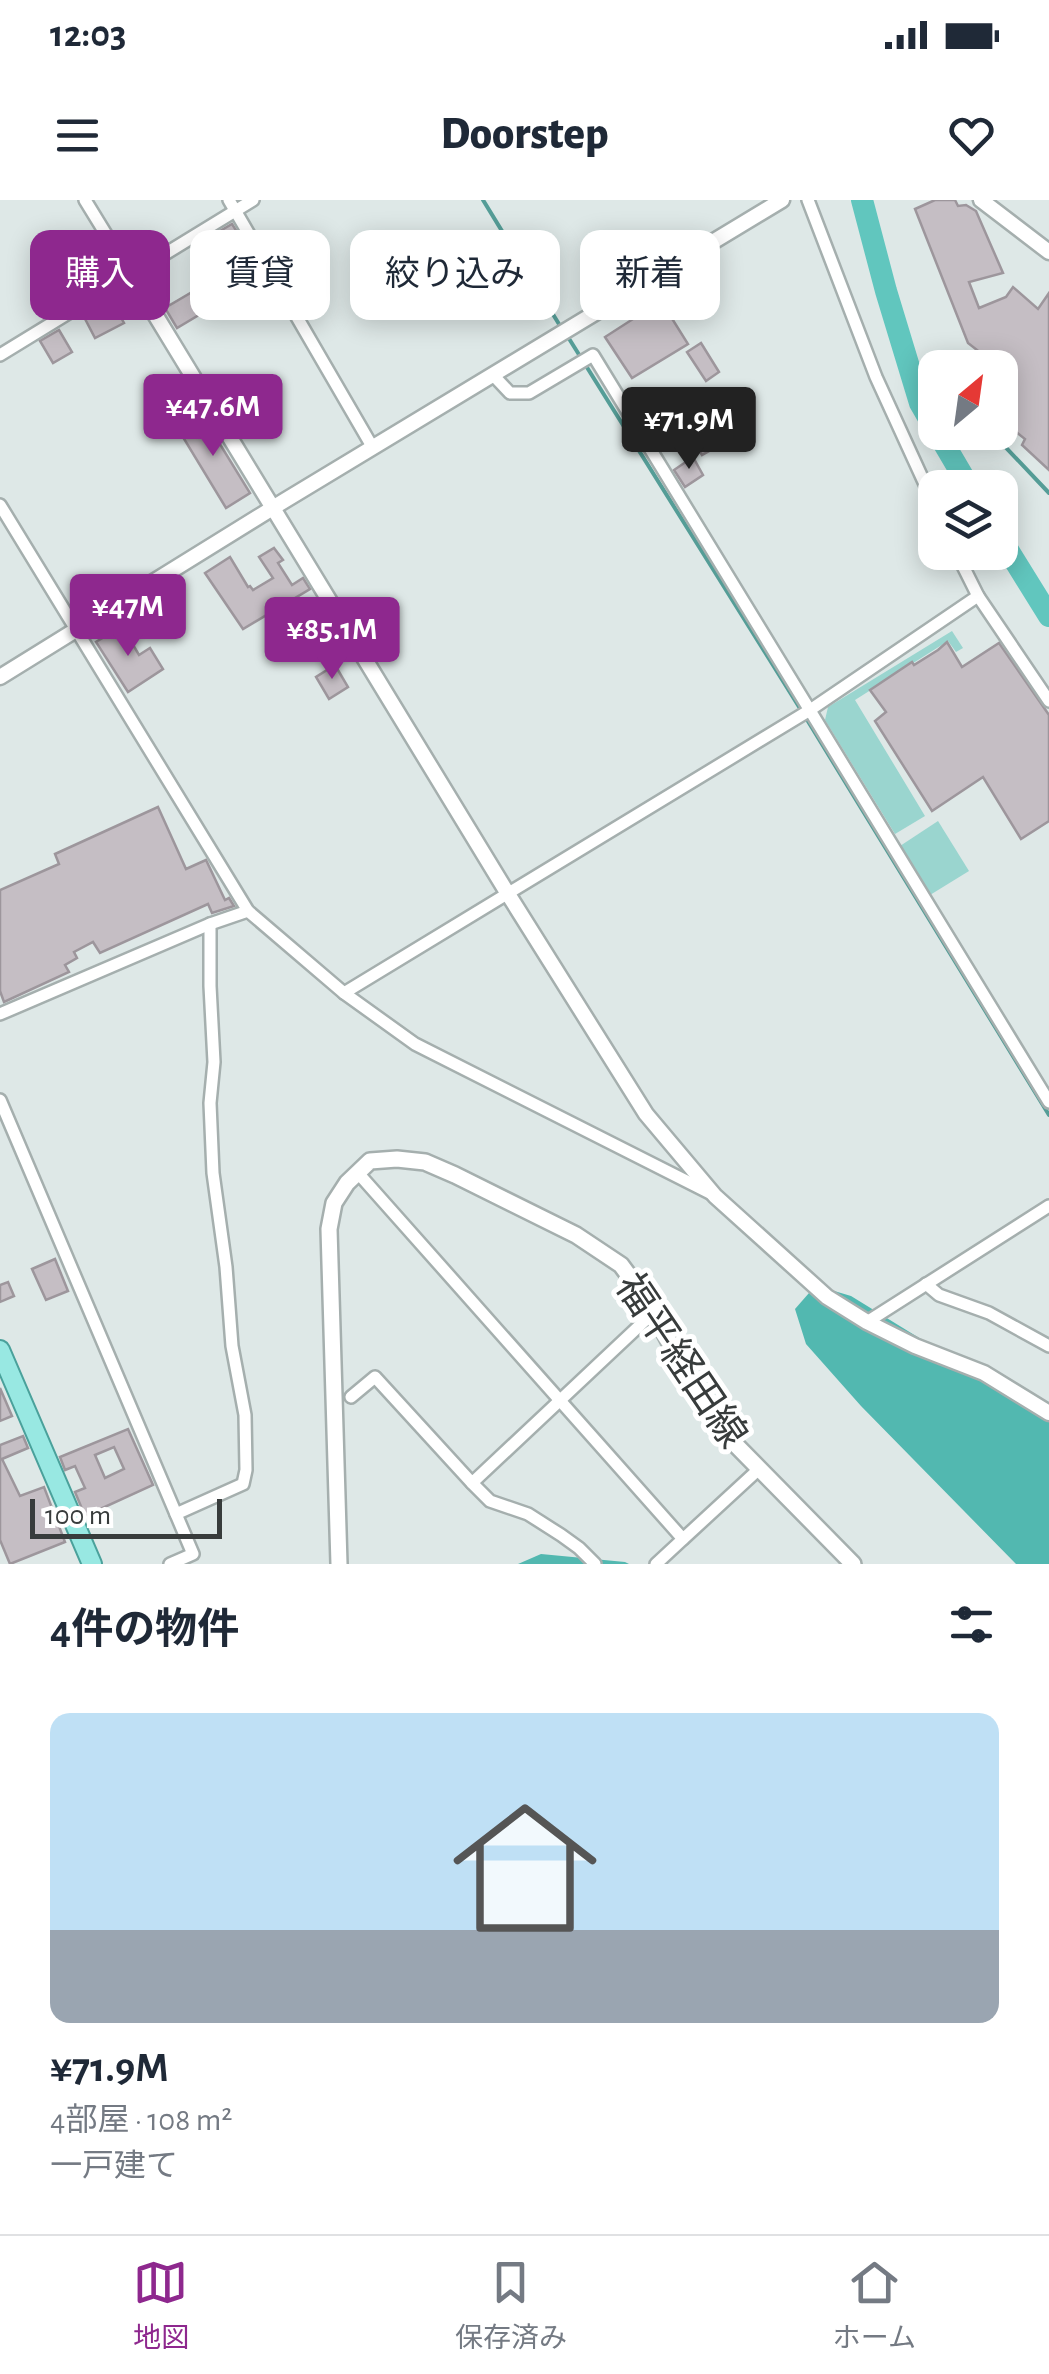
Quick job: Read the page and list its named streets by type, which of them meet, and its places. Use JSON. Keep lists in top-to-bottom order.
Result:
{
  "streets": {
    "main road": ["福平経田線"]
  },
  "scale_bar": "100 m",
  "north": "top right",
  "page": {
    "status": "12:03",
    "header": "Doorstep",
    "chip": [
      "購入",
      "賃貸",
      "絞り込み",
      "新着"
    ],
    "price": [
      "¥47.6M",
      "¥71.9M",
      "¥47M",
      "¥85.1M"
    ],
    "scale": "100 m",
    "heading": "4件の物件",
    "list": [
      {
        "name": "¥71.9M",
        "note": "4部屋 · 108 m² · 一戸建て"
      }
    ],
    "tabs": ["地図", "保存済み", "ホーム"]
  }
}
